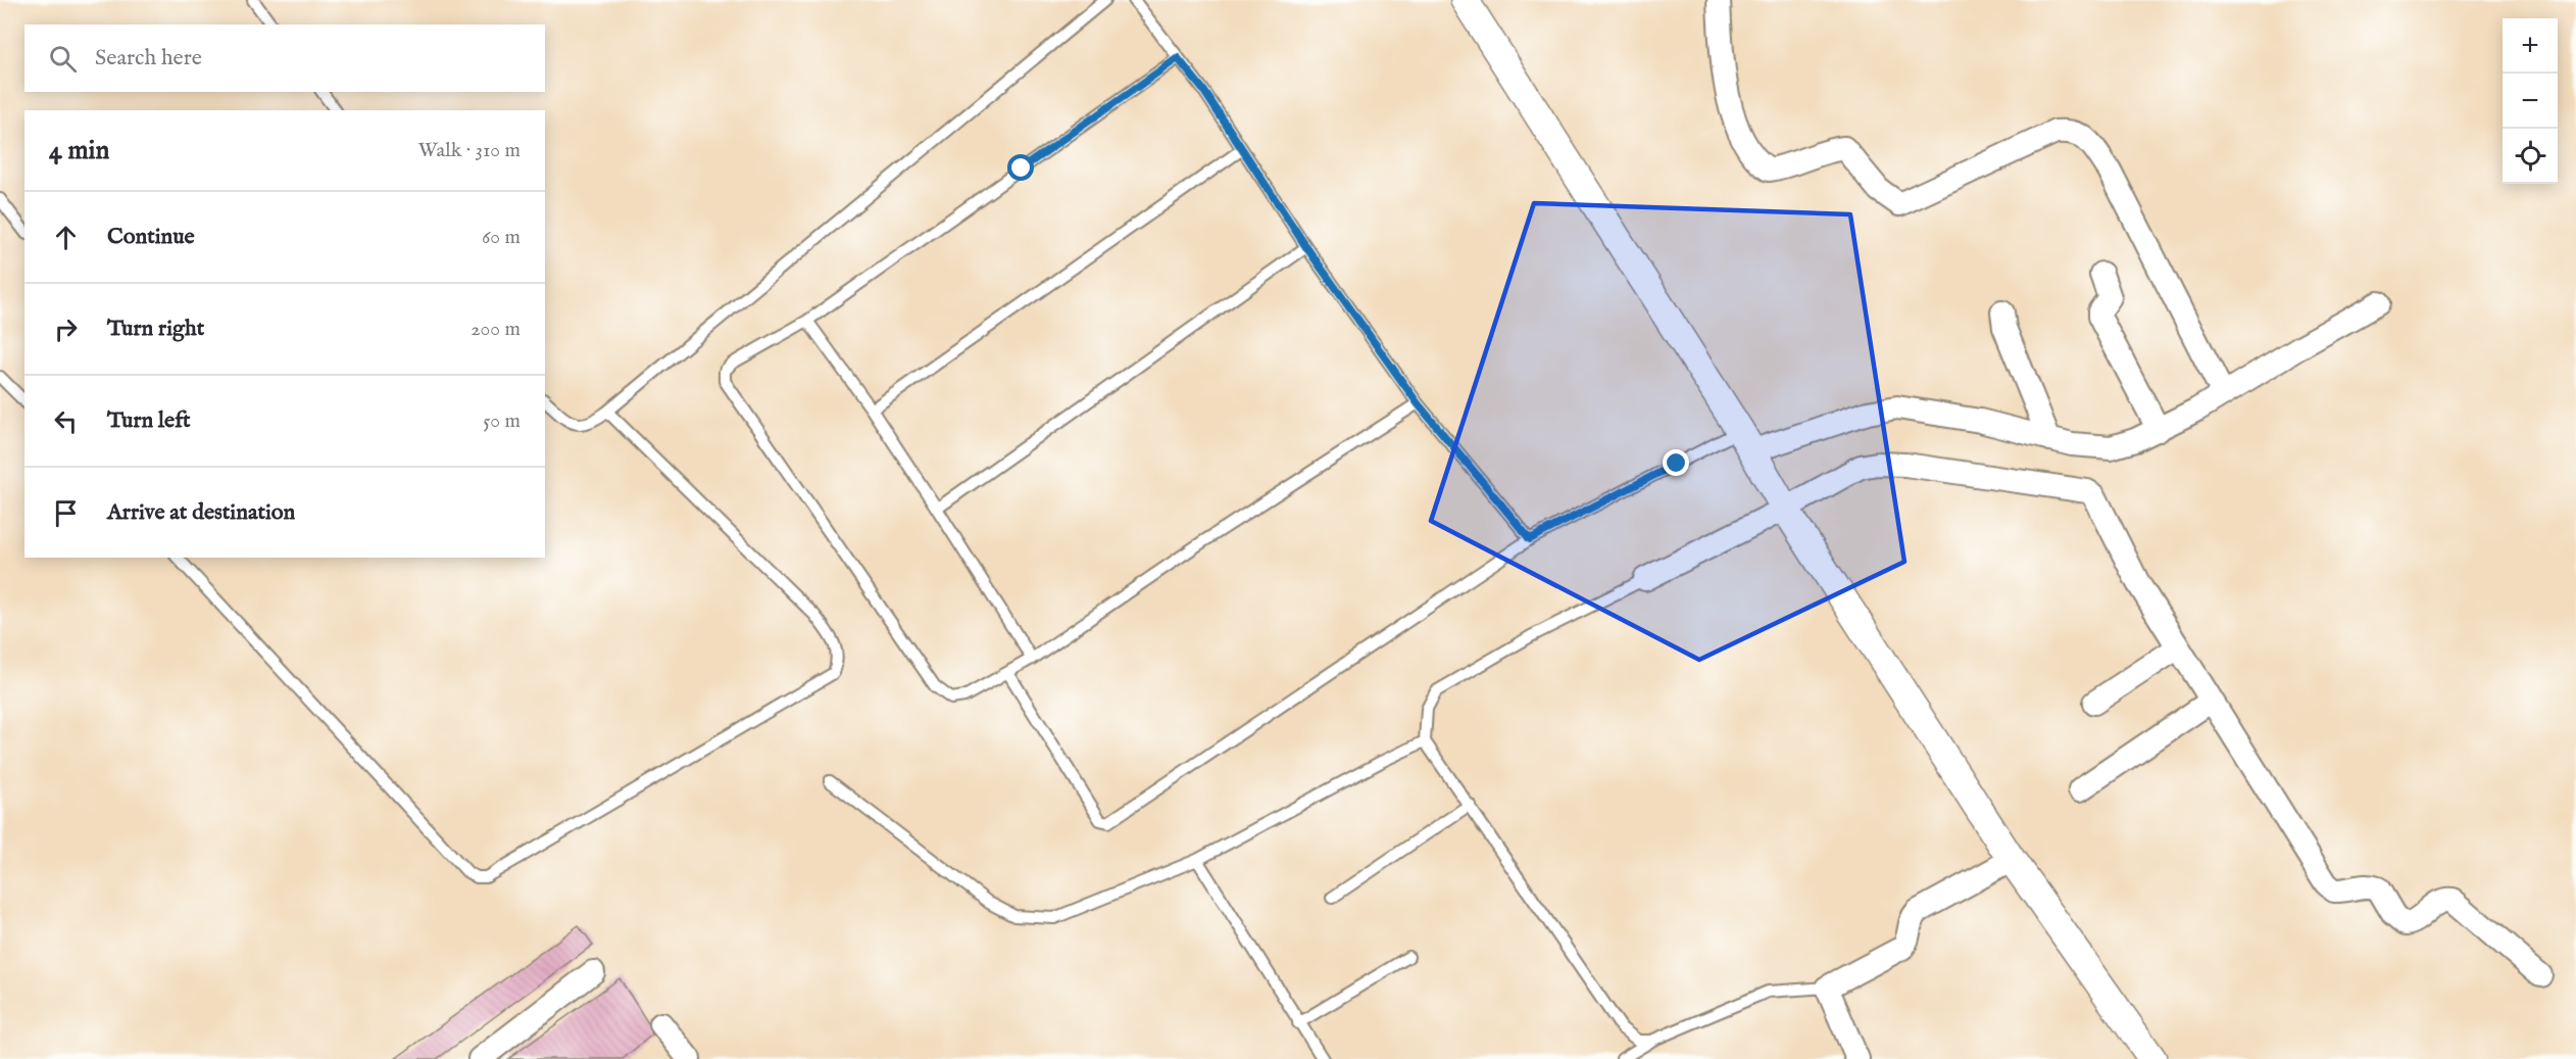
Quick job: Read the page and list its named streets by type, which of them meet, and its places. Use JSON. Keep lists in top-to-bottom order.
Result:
{
  "page": {
    "map_buttons": ["+", "−"],
    "search": "Search here",
    "heading": ["4 min", "Walk · 310 m"],
    "list": [
      ["Continue", "60 m"],
      ["Turn right", "200 m"],
      ["Turn left", "50 m"],
      "Arrive at destination"
    ]
  }
}
